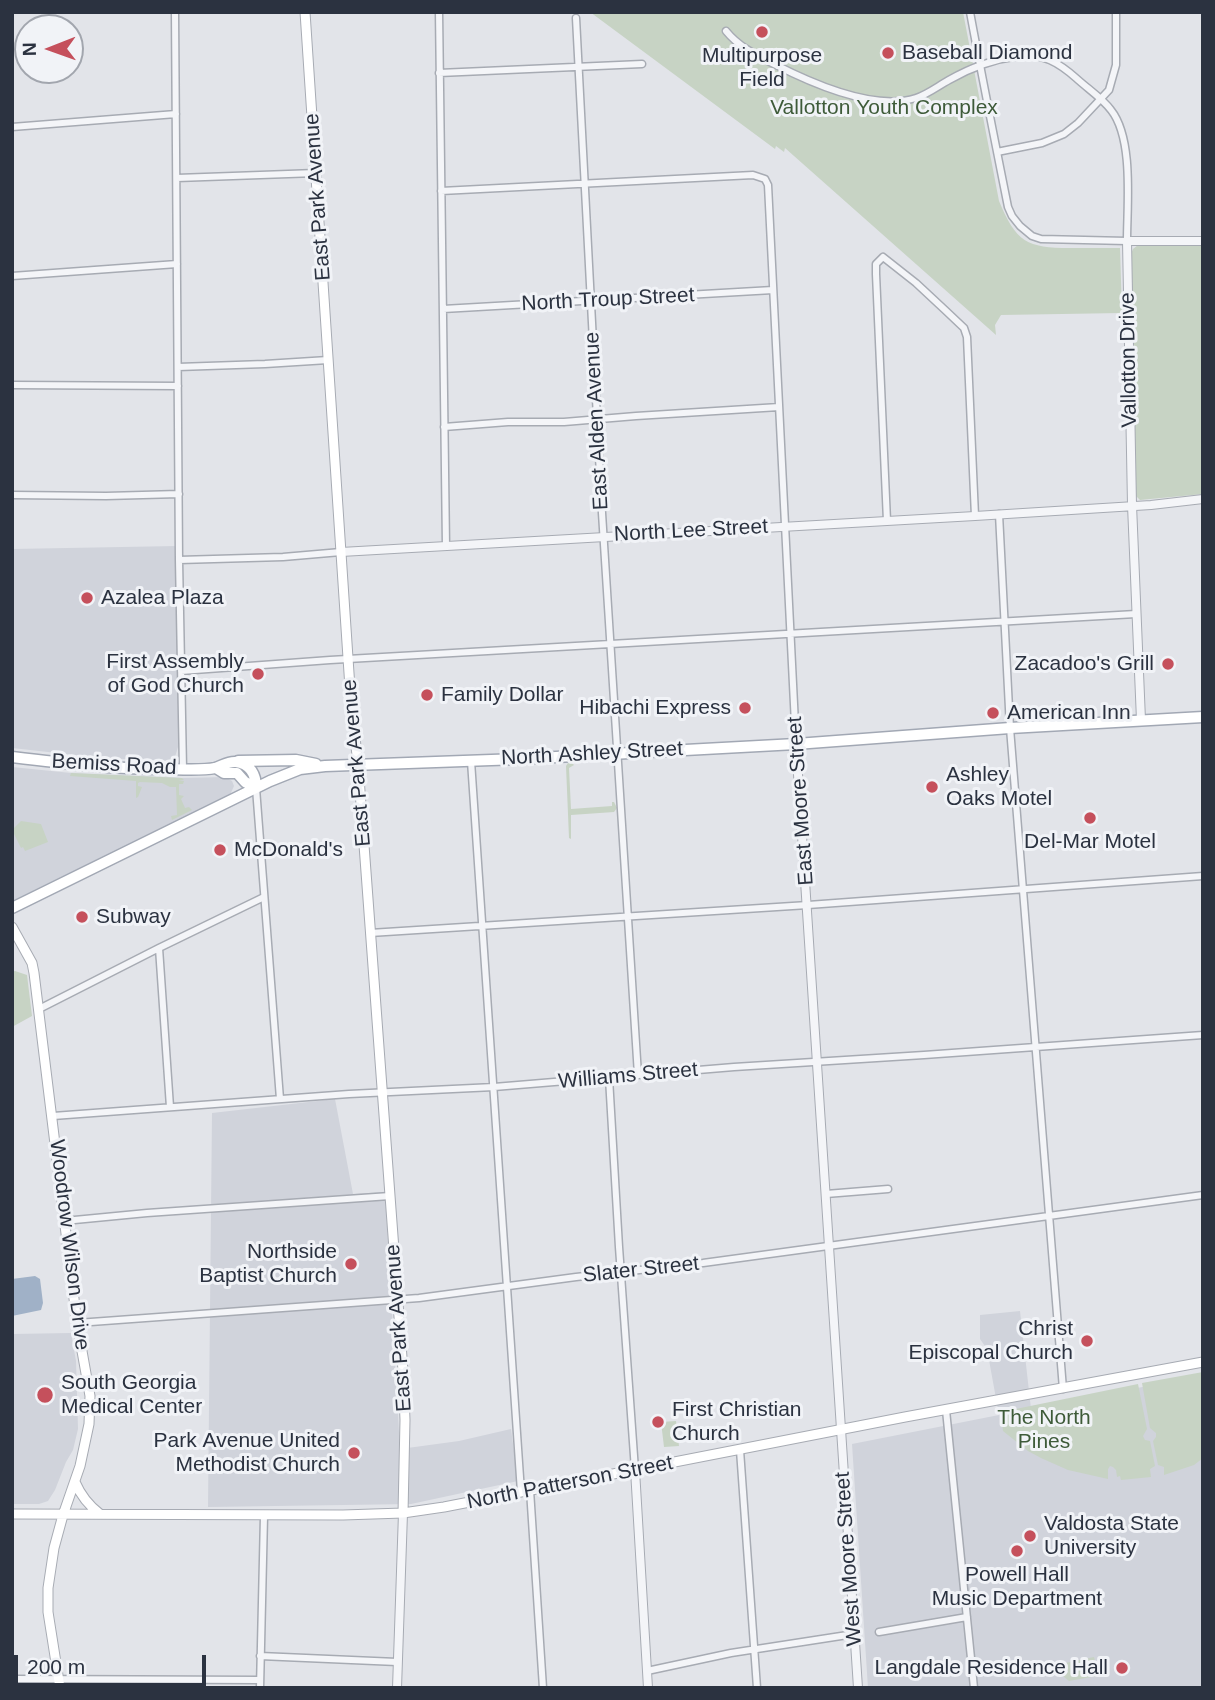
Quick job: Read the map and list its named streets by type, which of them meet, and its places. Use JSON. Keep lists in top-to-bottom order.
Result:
{
  "streets": {
    "main road": [
      "East Park Avenue",
      "North Ashley Street",
      "Bemiss Road",
      "Woodrow Wilson Drive",
      "North Patterson Street"
    ],
    "street": [
      "North Troup Street",
      "Vallotton Drive",
      "East Alden Avenue",
      "North Lee Street",
      "East Moore Street",
      "Williams Street",
      "Slater Street",
      "West Moore Street"
    ]
  },
  "crossings": [
    ["East Park Avenue", "North Lee Street"],
    ["East Park Avenue", "North Ashley Street"],
    ["East Park Avenue", "Williams Street"],
    ["East Park Avenue", "Slater Street"],
    ["East Park Avenue", "North Patterson Street"],
    ["North Troup Street", "East Alden Avenue"],
    ["North Troup Street", "East Moore Street"],
    ["Vallotton Drive", "North Lee Street"],
    ["Vallotton Drive", "North Ashley Street"],
    ["East Alden Avenue", "North Lee Street"],
    ["East Alden Avenue", "North Ashley Street"],
    ["East Alden Avenue", "East Moore Street"],
    ["East Alden Avenue", "Williams Street"],
    ["North Lee Street", "East Moore Street"],
    ["North Ashley Street", "Bemiss Road"],
    ["North Ashley Street", "East Moore Street"],
    ["East Moore Street", "Williams Street"],
    ["East Moore Street", "Slater Street"],
    ["East Moore Street", "North Patterson Street"],
    ["East Moore Street", "West Moore Street"],
    ["Williams Street", "Woodrow Wilson Drive"],
    ["Woodrow Wilson Drive", "Slater Street"],
    ["Woodrow Wilson Drive", "North Patterson Street"],
    ["North Patterson Street", "West Moore Street"]
  ],
  "parks": ["Vallotton Youth Complex", "The North Pines"],
  "places": [
    "Multipurpose Field",
    "Baseball Diamond",
    "Azalea Plaza",
    "Zacadoo's Grill",
    "First Assembly of God Church",
    "Family Dollar",
    "Hibachi Express",
    "American Inn",
    "Ashley Oaks Motel",
    "Del-Mar Motel",
    "McDonald's",
    "Subway",
    "Northside Baptist Church",
    "Christ Episcopal Church",
    "South Georgia Medical Center",
    "First Christian Church",
    "Park Avenue United Methodist Church",
    "Valdosta State University",
    "Powell Hall Music Department",
    "Langdale Residence Hall"
  ],
  "scale_bar": "200 m",
  "north": "left"
}
